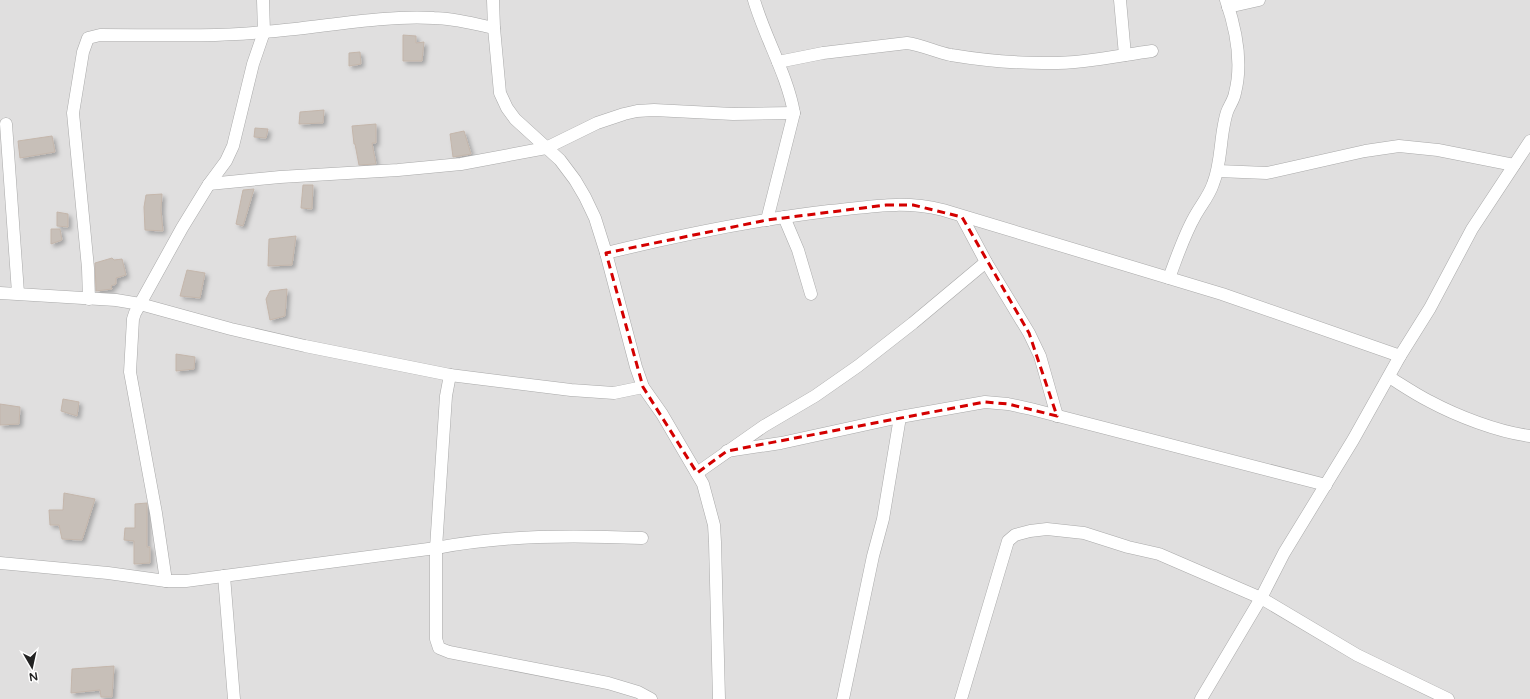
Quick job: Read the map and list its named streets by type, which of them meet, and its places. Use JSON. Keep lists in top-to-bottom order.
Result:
{
  "north": "bottom"
}
